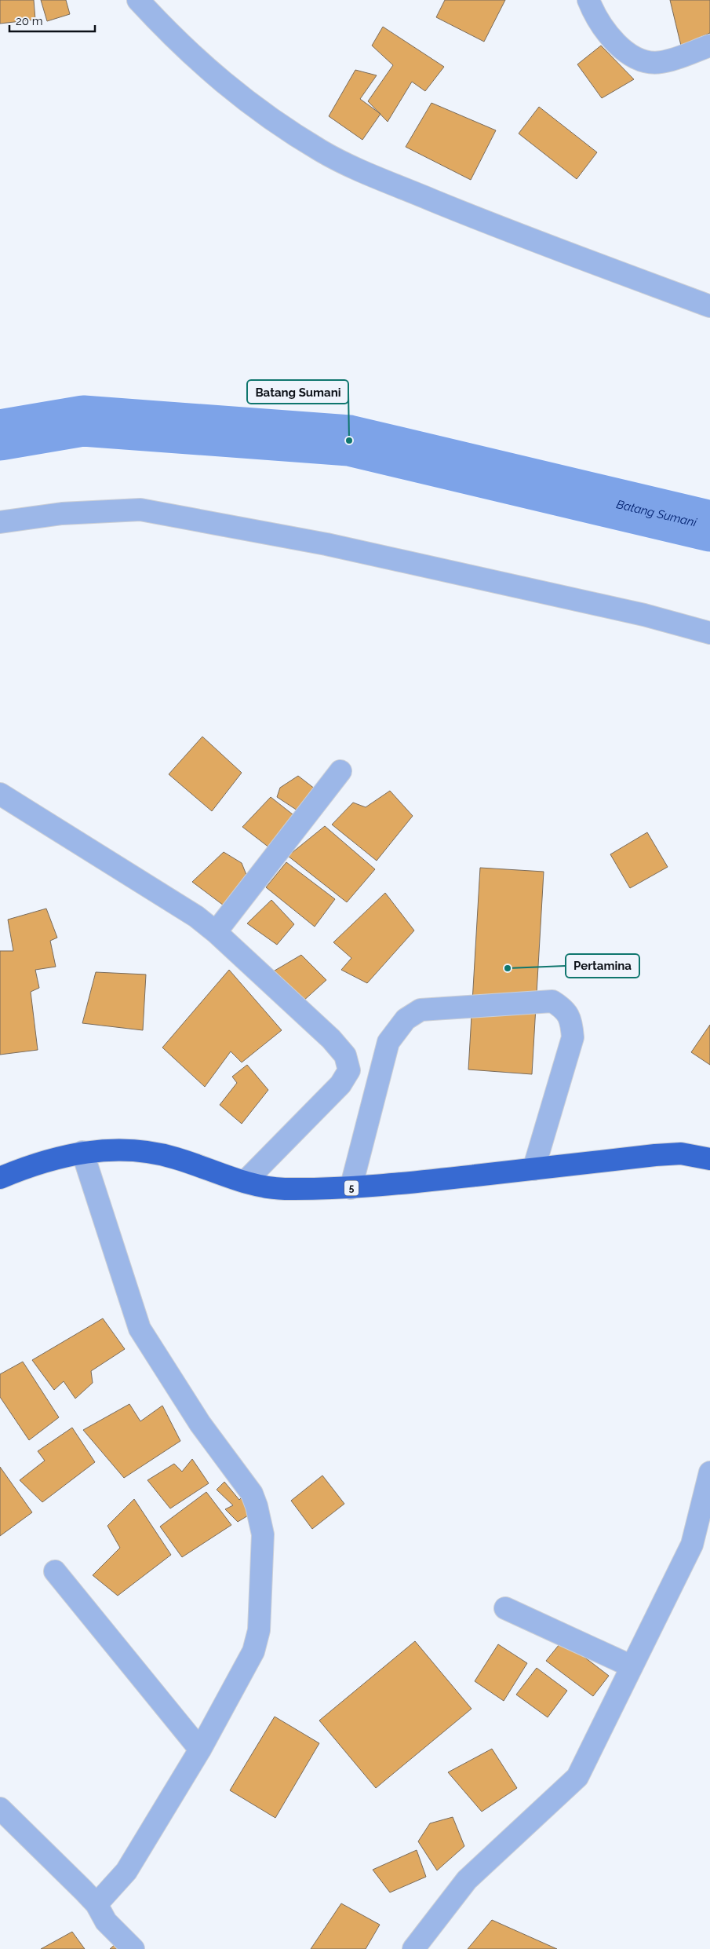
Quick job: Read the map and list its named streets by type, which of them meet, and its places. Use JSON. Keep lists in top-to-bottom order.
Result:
{
  "streets": {
    "highway": ["5"]
  },
  "water": ["Batang Sumani"],
  "places": ["Batang Sumani", "Pertamina"],
  "scale_bar": "20 m"
}
